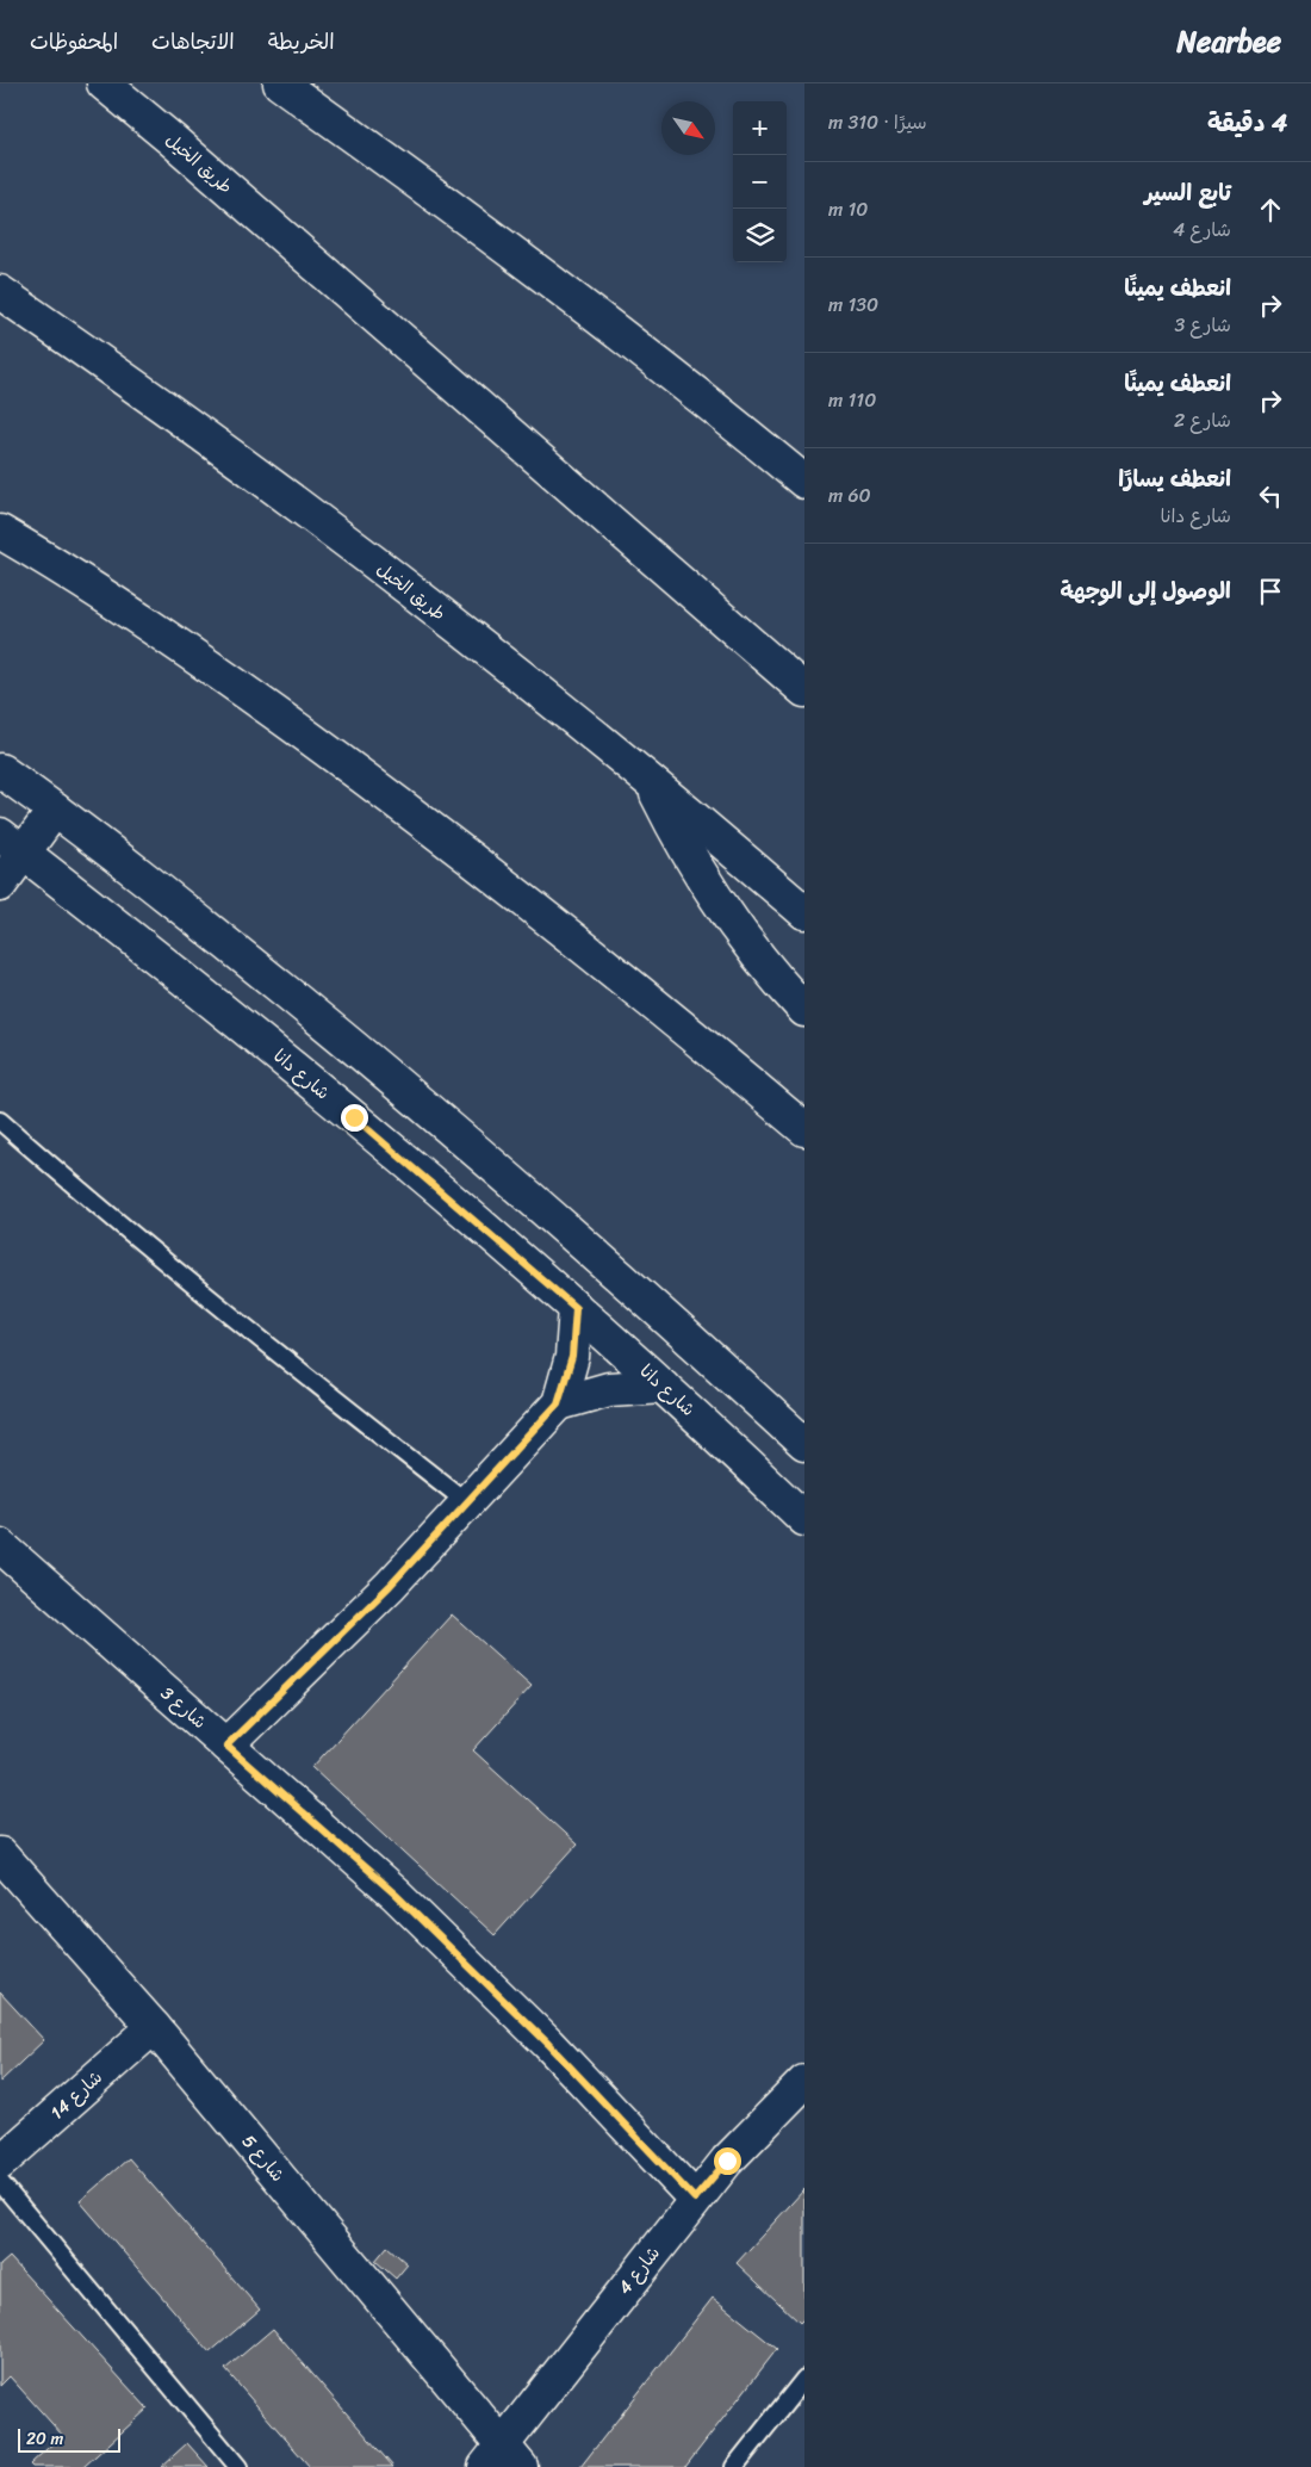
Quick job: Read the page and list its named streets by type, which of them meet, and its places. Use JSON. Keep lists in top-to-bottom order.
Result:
{
  "streets": {
    "main road": [
      "طريق الخيل",
      "شارع دانا",
      "شارع 3",
      "شارع 14",
      "شارع 5",
      "شارع 4"
    ]
  },
  "crossings": [
    ["شارع 3", "شارع 4"],
    ["شارع 14", "شارع 5"],
    ["شارع 5", "شارع 4"]
  ],
  "scale_bar": "20 m",
  "north": "bottom right",
  "page": {
    "header": "Nearbee",
    "nav": ["الخريطة", "الاتجاهات", "المحفوظات"],
    "heading": ["4 دقيقة", "سيرًا · 310 m"],
    "map_buttons": ["+", "−"],
    "list": [
      ["تابع السير", "شارع 4", "10 m"],
      ["انعطف يمينًا", "شارع 3", "130 m"],
      ["انعطف يمينًا", "شارع 2", "110 m"],
      ["انعطف يسارًا", "شارع دانا", "60 m"],
      "الوصول إلى الوجهة"
    ],
    "scale": "20 m"
  }
}
